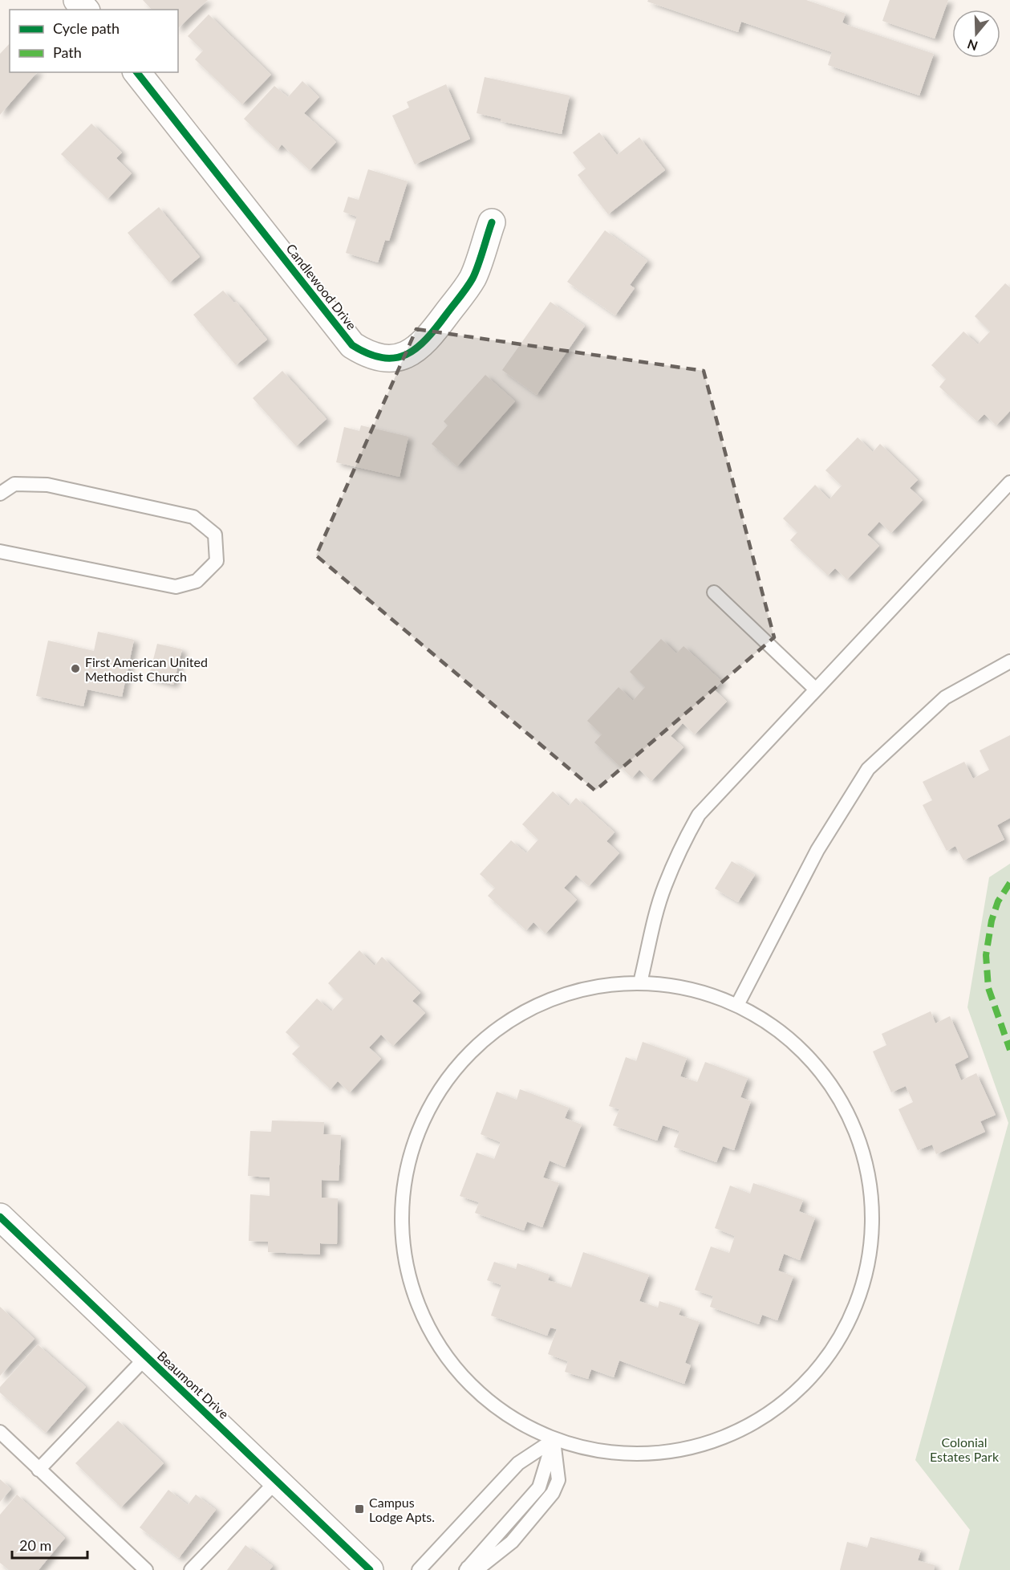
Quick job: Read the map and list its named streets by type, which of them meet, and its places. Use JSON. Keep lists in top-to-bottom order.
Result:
{
  "streets": {
    "street": ["Candlewood Drive", "Beaumont Drive"]
  },
  "parks": ["Colonial Estates Park"],
  "places": {
    "other": ["First American United Methodist Church"],
    "transit": ["Campus Lodge Apts."]
  },
  "legend": ["Cycle path", "Path"],
  "scale_bar": "20 m",
  "north": "bottom"
}
